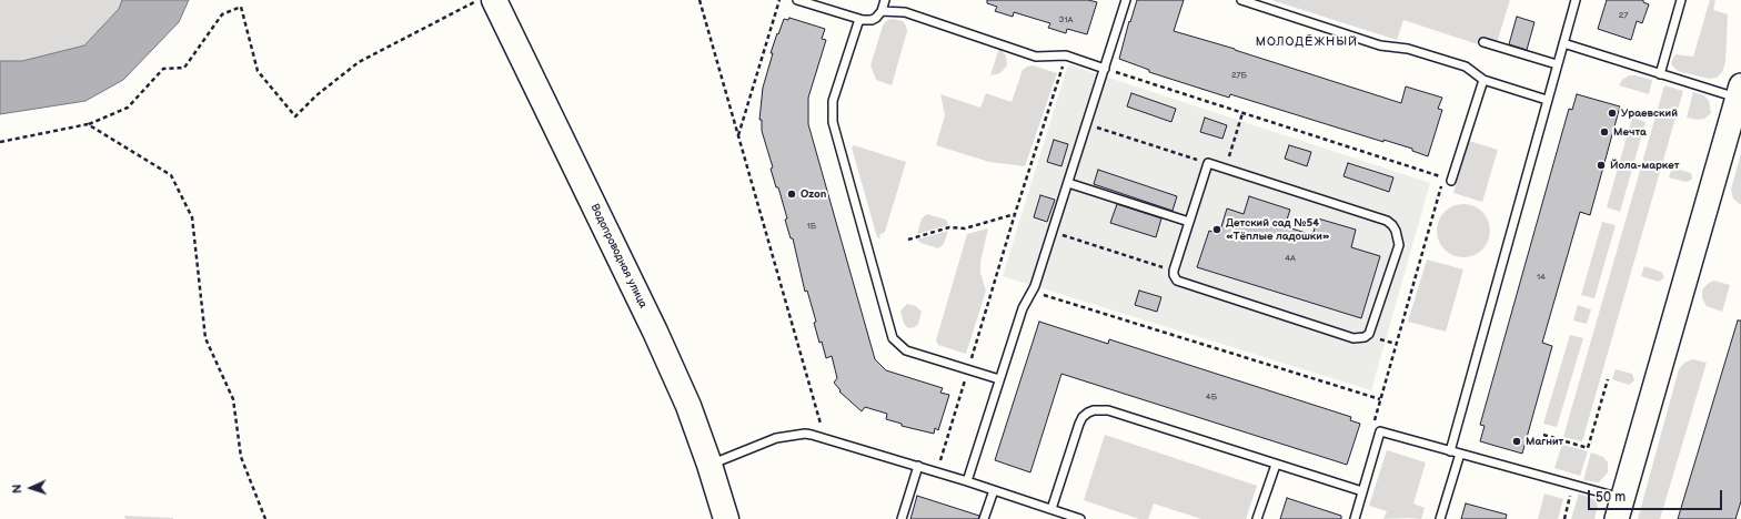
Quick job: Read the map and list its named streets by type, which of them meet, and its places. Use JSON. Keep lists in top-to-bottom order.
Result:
{
  "streets": {
    "main road": ["Водопроводная улица"]
  },
  "districts": ["МОЛОДЁЖНЫЙ"],
  "places": [
    "Ураевский",
    "Мечта",
    "Йола-маркет",
    "Ozon",
    "Детский сад №54 «Тёплые ладошки»",
    "Магнит"
  ],
  "house_numbers": [
    "27",
    "31А",
    "27Б",
    "1Б",
    "4А",
    "14",
    "4Б"
  ],
  "scale_bar": "50 m",
  "north": "left"
}
